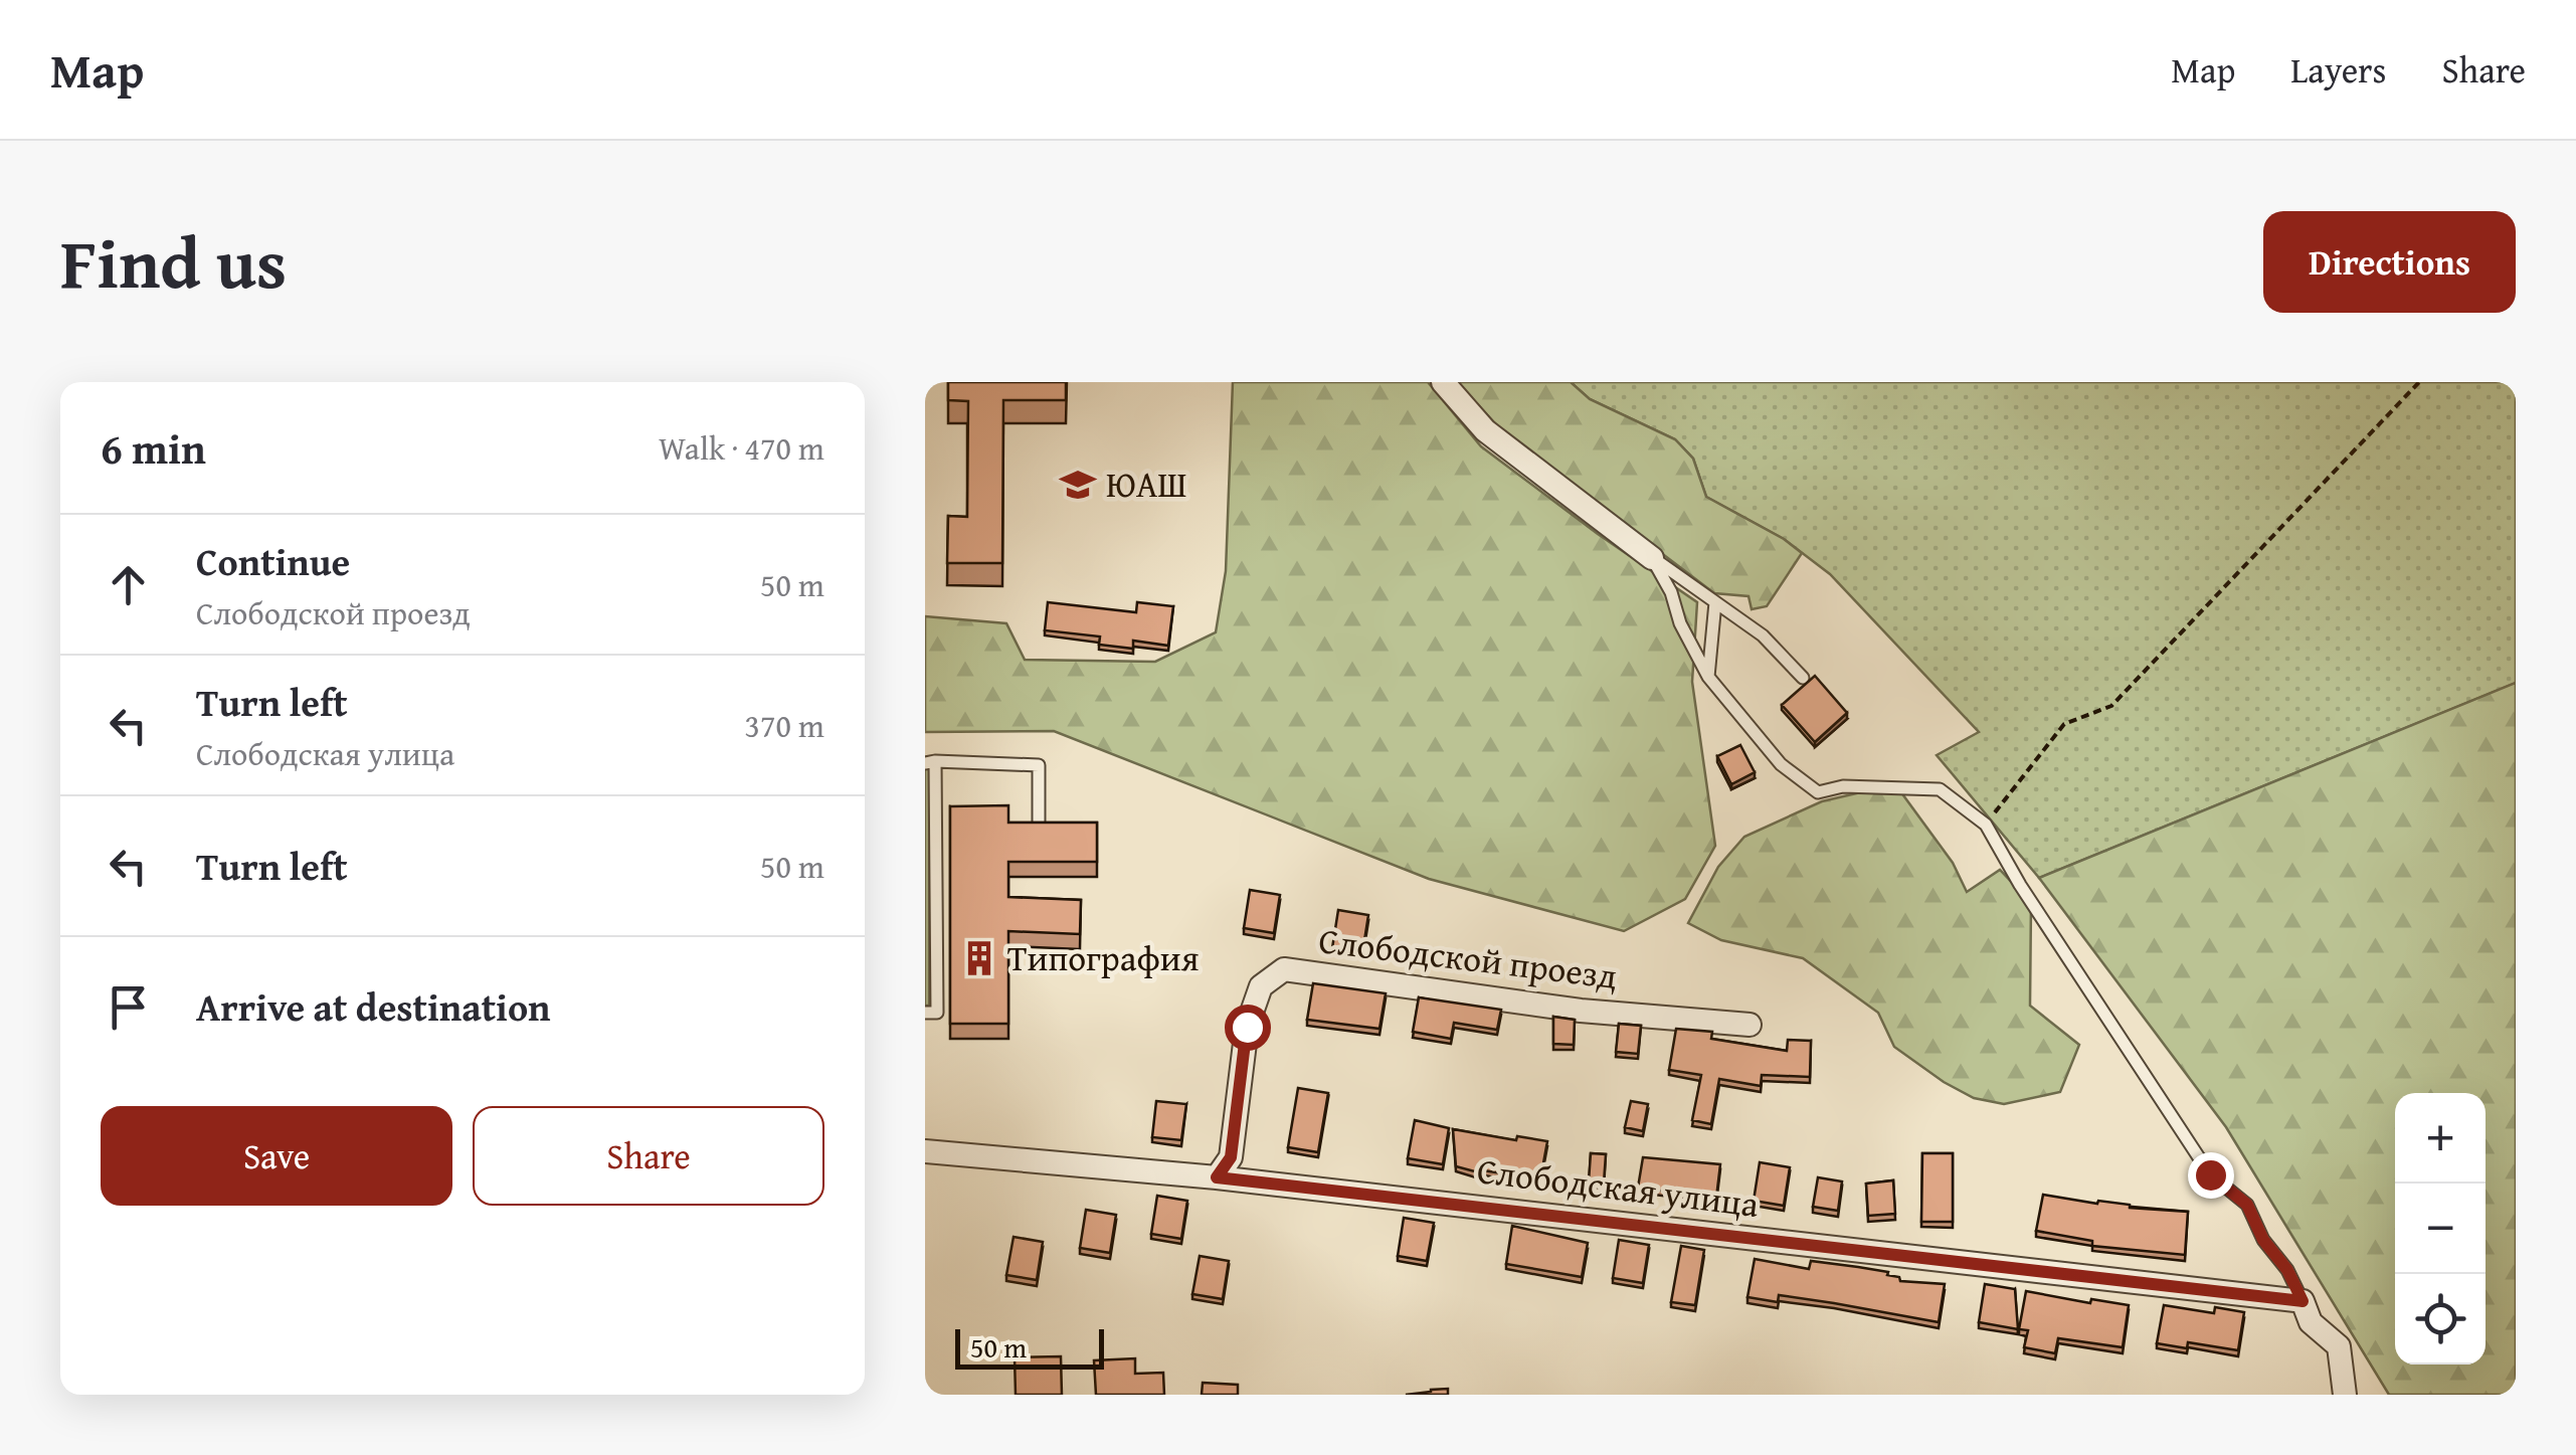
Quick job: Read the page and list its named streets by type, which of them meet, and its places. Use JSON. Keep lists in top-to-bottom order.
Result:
{
  "streets": {
    "street": ["Слободской проезд", "Слободская улица"]
  },
  "crossings": [
    ["Слободской проезд", "Слободская улица"]
  ],
  "places": {
    "school or university": ["ЮАШ"],
    "building": ["Типография"]
  },
  "scale_bar": "50 m",
  "page": {
    "header": "Map",
    "nav": ["Map", "Layers", "Share"],
    "title": "Find us",
    "buttons": [
      "Directions",
      ["Save", "Share"]
    ],
    "heading": ["6 min", "Walk · 470 m"],
    "list": [
      ["Continue", "Слободской проезд", "50 m"],
      ["Turn left", "Слободская улица", "370 m"],
      ["Turn left", "50 m"],
      "Arrive at destination"
    ],
    "map_buttons": ["+", "−"],
    "scale": "50 m"
  }
}
